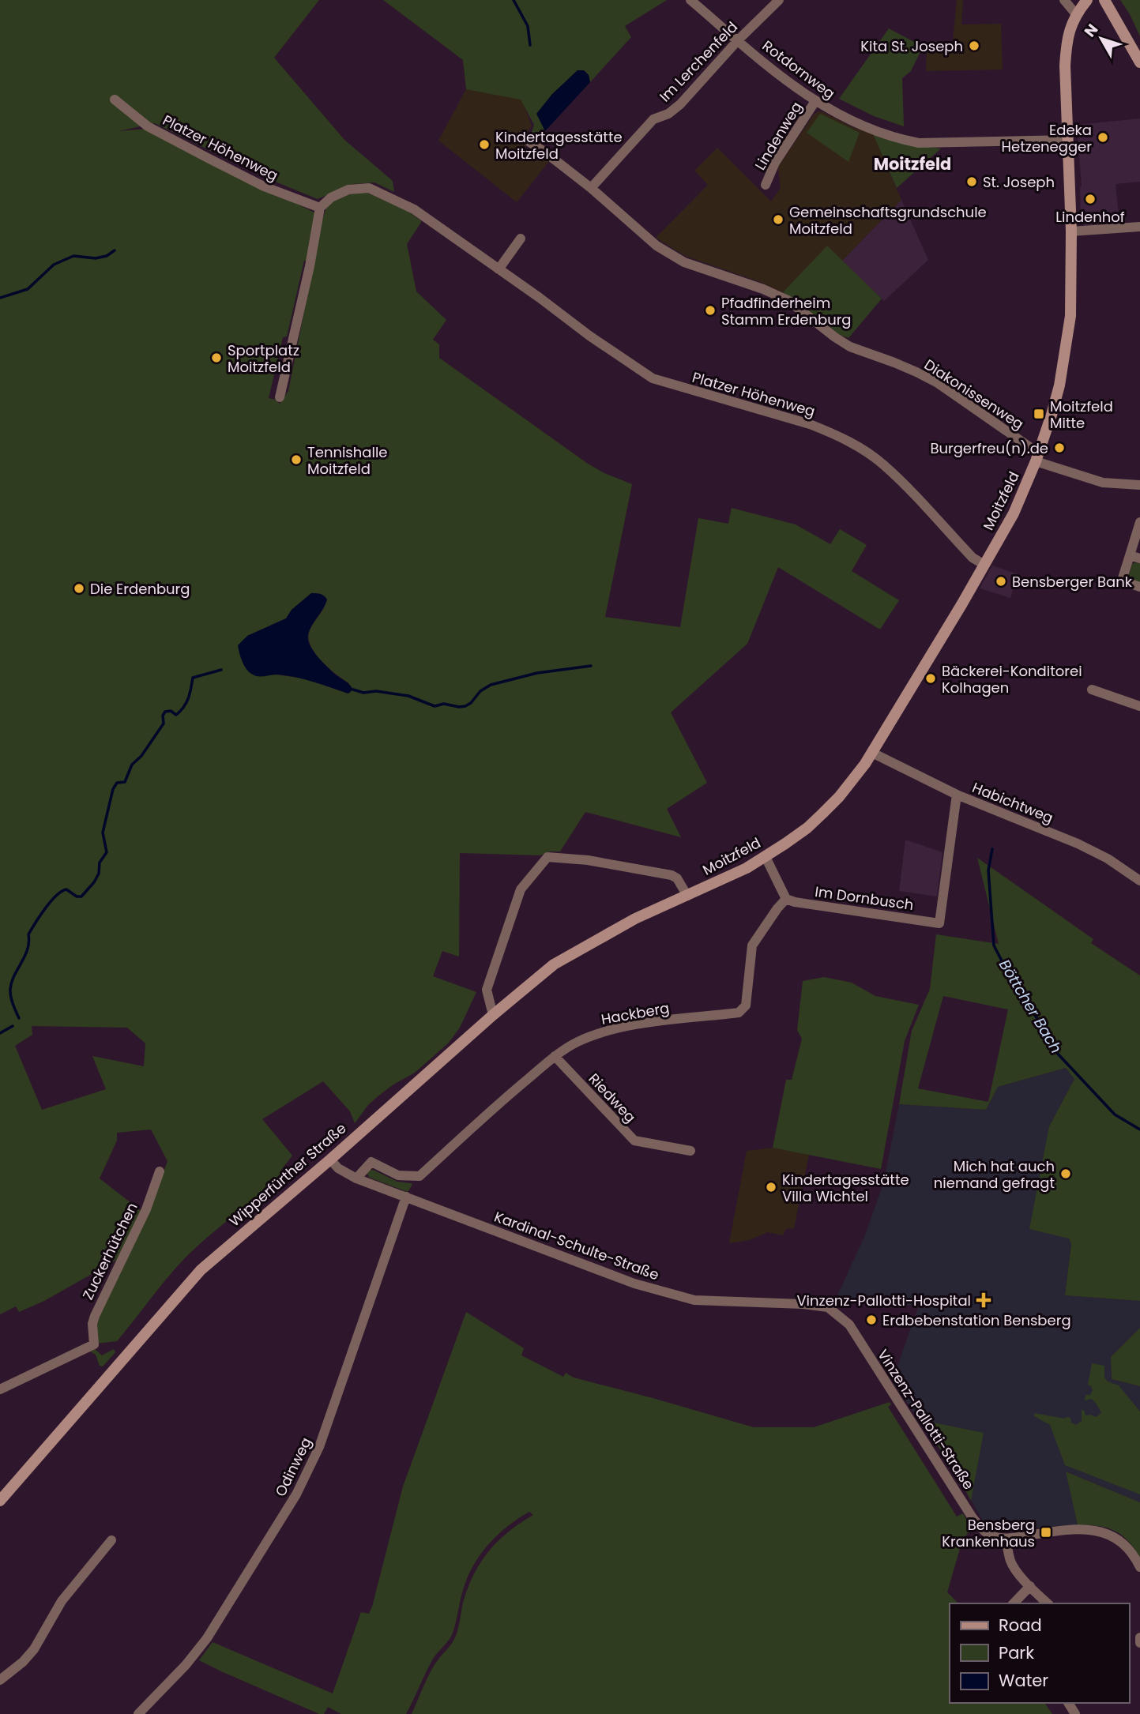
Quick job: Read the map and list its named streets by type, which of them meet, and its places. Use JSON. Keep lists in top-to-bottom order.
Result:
{
  "streets": {
    "main road": ["Moitzfeld", "Wipperfürther Straße"],
    "street": [
      "Im Lerchenfeld",
      "Rotdornweg",
      "Lindenweg",
      "Platzer Höhenweg",
      "Diakonissenweg",
      "Habichtweg",
      "Im Dornbusch",
      "Hackberg",
      "Riedweg",
      "Kardinal-Schulte-Straße",
      "Zuckerhütchen",
      "Vinzenz-Pallotti-Straße",
      "Odinweg"
    ]
  },
  "crossings": [
    ["Im Lerchenfeld", "Rotdornweg"],
    ["Im Lerchenfeld", "Diakonissenweg"],
    ["Rotdornweg", "Lindenweg"],
    ["Rotdornweg", "Moitzfeld"],
    ["Platzer Höhenweg", "Moitzfeld"],
    ["Diakonissenweg", "Moitzfeld"],
    ["Moitzfeld", "Habichtweg"],
    ["Moitzfeld", "Wipperfürther Straße"],
    ["Habichtweg", "Im Dornbusch"],
    ["Im Dornbusch", "Hackberg"],
    ["Hackberg", "Riedweg"],
    ["Hackberg", "Kardinal-Schulte-Straße"],
    ["Wipperfürther Straße", "Kardinal-Schulte-Straße"],
    ["Kardinal-Schulte-Straße", "Vinzenz-Pallotti-Straße"],
    ["Kardinal-Schulte-Straße", "Odinweg"]
  ],
  "districts": ["Moitzfeld"],
  "water": ["Böttcher Bach"],
  "places": {
    "other": [
      "Kita St. Joseph",
      "Edeka Hetzenegger",
      "Kindertagesstätte Moitzfeld",
      "St. Joseph",
      "Lindenhof",
      "Gemeinschaftsgrundschule Moitzfeld",
      "Pfadfinderheim Stamm Erdenburg",
      "Sportplatz Moitzfeld",
      "Burgerfreu(n).de",
      "Tennishalle Moitzfeld",
      "Bensberger Bank",
      "Die Erdenburg",
      "Bäckerei-Konditorei Kolhagen",
      "Mich hat auch niemand gefragt",
      "Kindertagesstätte Villa Wichtel",
      "Erdbebenstation Bensberg"
    ],
    "transit": ["Moitzfeld Mitte", "Bensberg Krankenhaus"],
    "health": ["Vinzenz-Pallotti-Hospital"]
  },
  "legend": ["Road", "Park", "Water"],
  "north": "top left"
}
